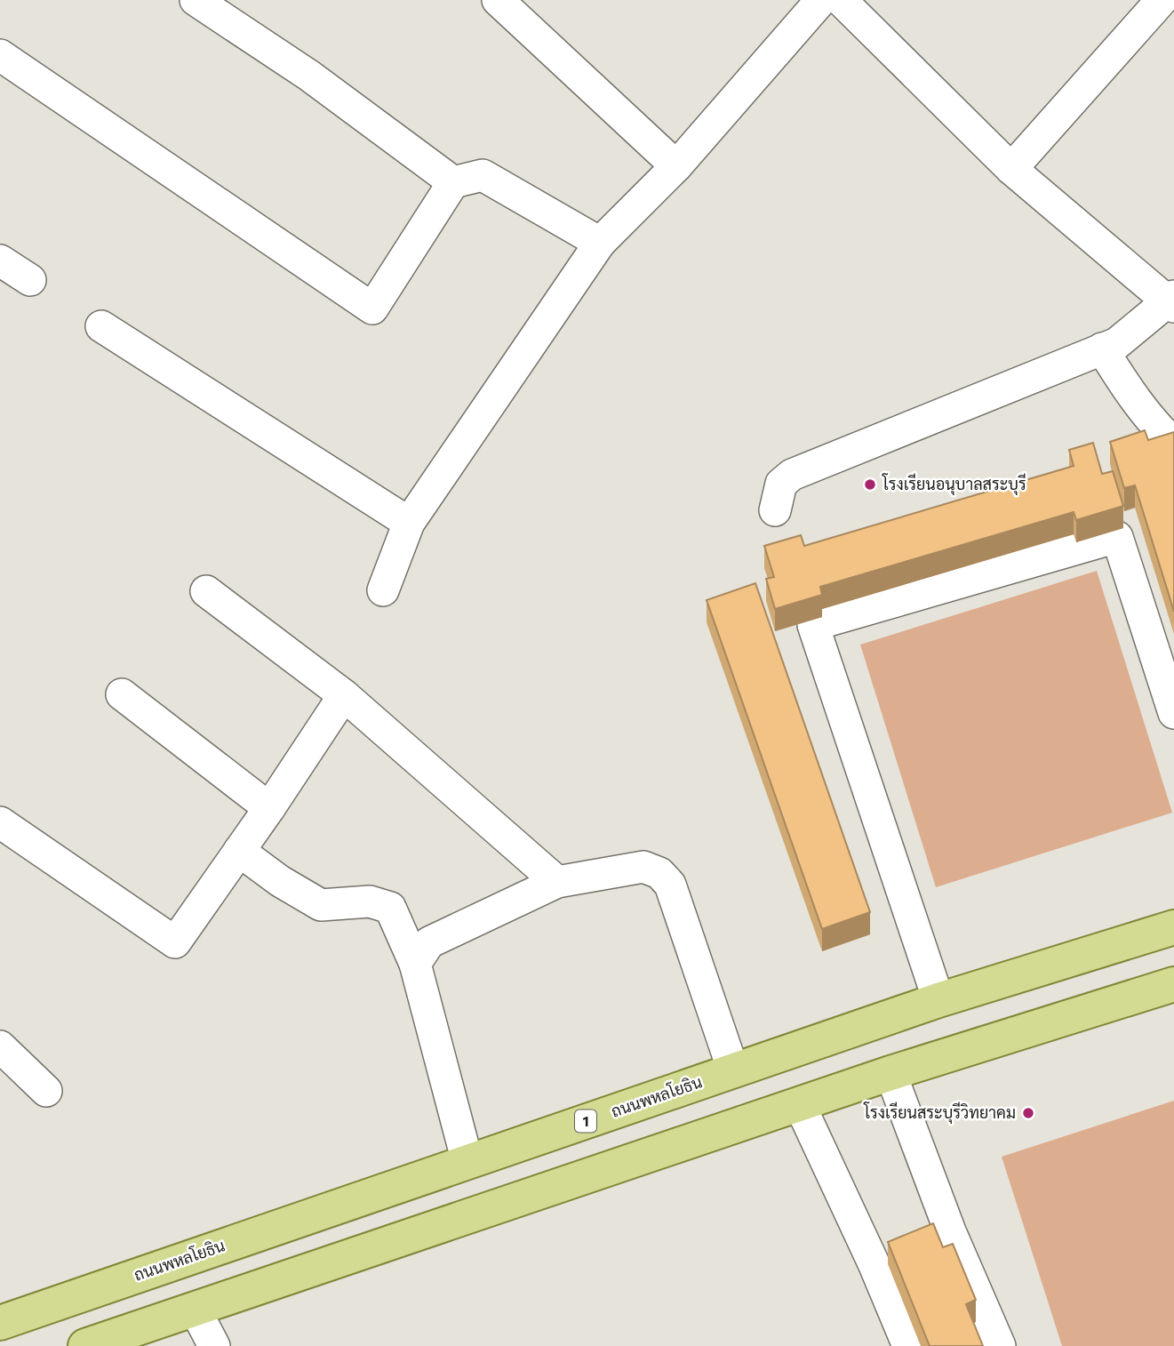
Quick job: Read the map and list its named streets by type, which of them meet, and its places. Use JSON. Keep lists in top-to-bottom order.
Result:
{
  "streets": {
    "main road": ["ถนนพหลโยธิน", "1"]
  },
  "places": ["โรงเรียนอนุบาลสระบุรี", "โรงเรียนสระบุรีวิทยาคม"]
}
